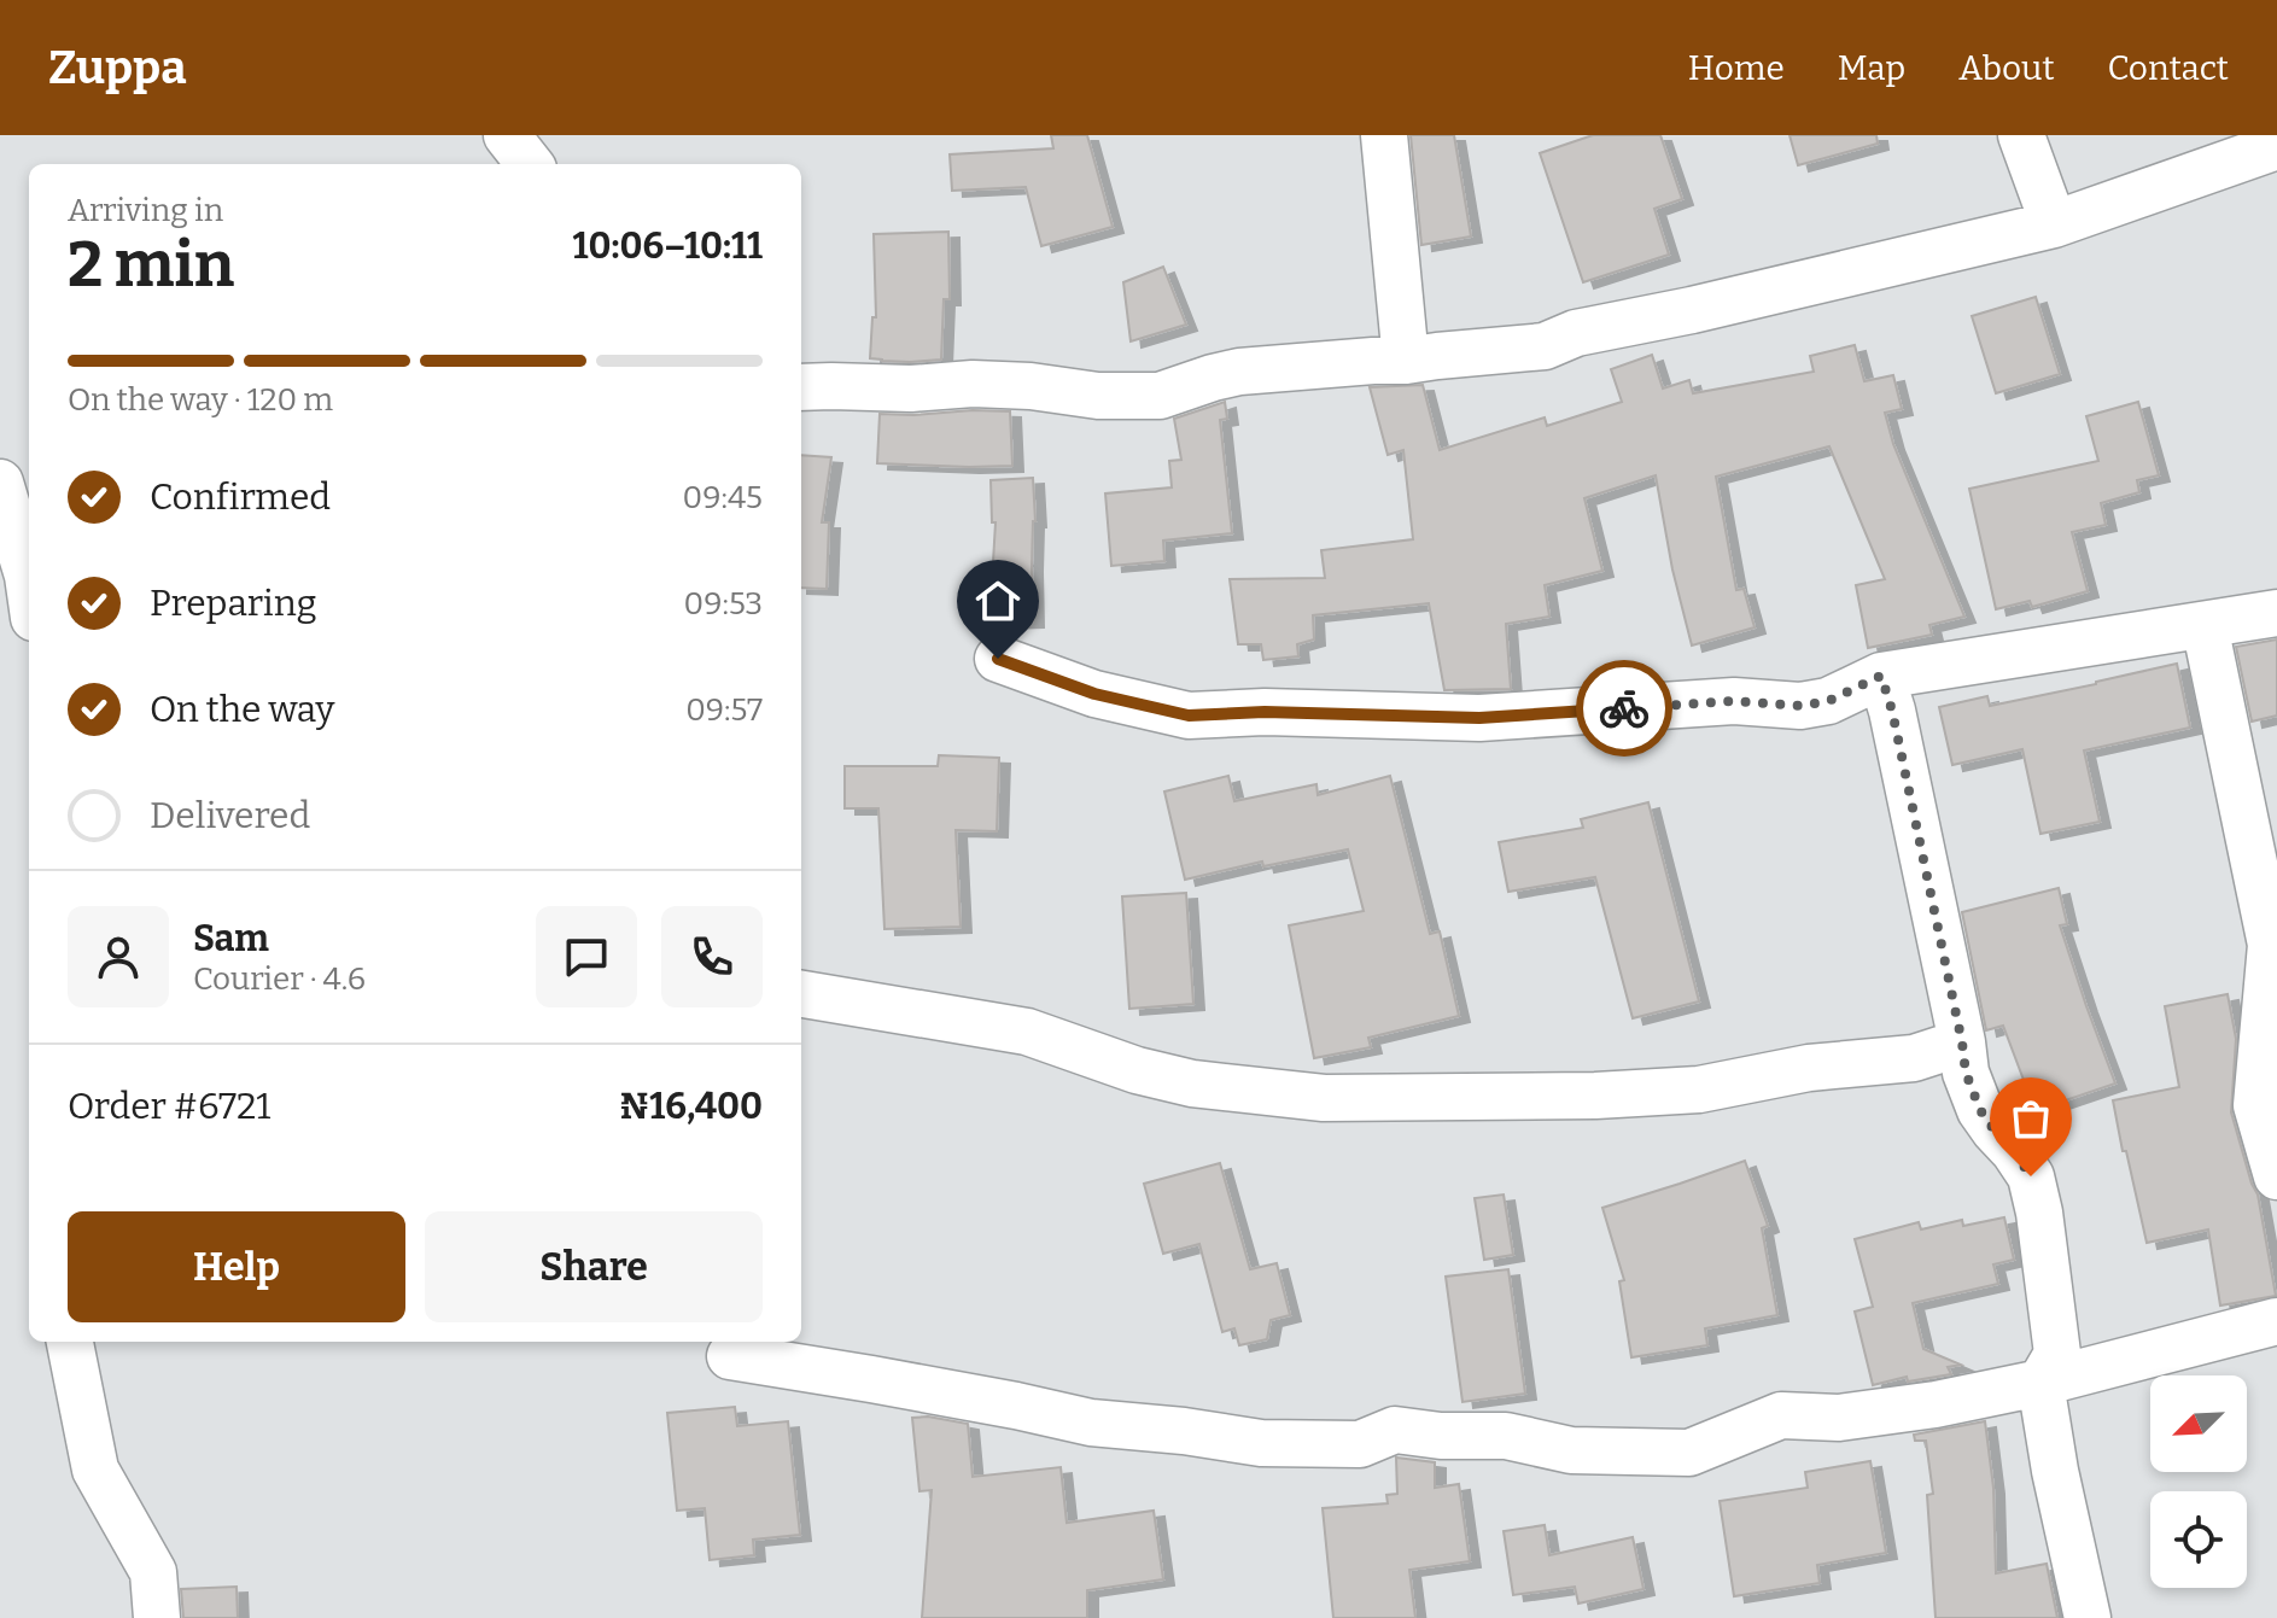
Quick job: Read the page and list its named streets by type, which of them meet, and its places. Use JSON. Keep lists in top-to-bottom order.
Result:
{
  "north": "bottom left",
  "page": {
    "header": "Zuppa",
    "nav": [
      "Home",
      "Map",
      "About",
      "Contact"
    ],
    "heading": ["2 min", "Arriving in", "10:06–10:11"],
    "panel": [
      "Sam",
      "Courier · 4.6",
      "Order #6721",
      "₦16,400"
    ],
    "bar": "On the way · 120 m",
    "list": [
      ["Confirmed", "09:45"],
      ["Preparing", "09:53"],
      ["On the way", "09:57"],
      "Delivered"
    ],
    "buttons": ["Help", "Share"]
  }
}
